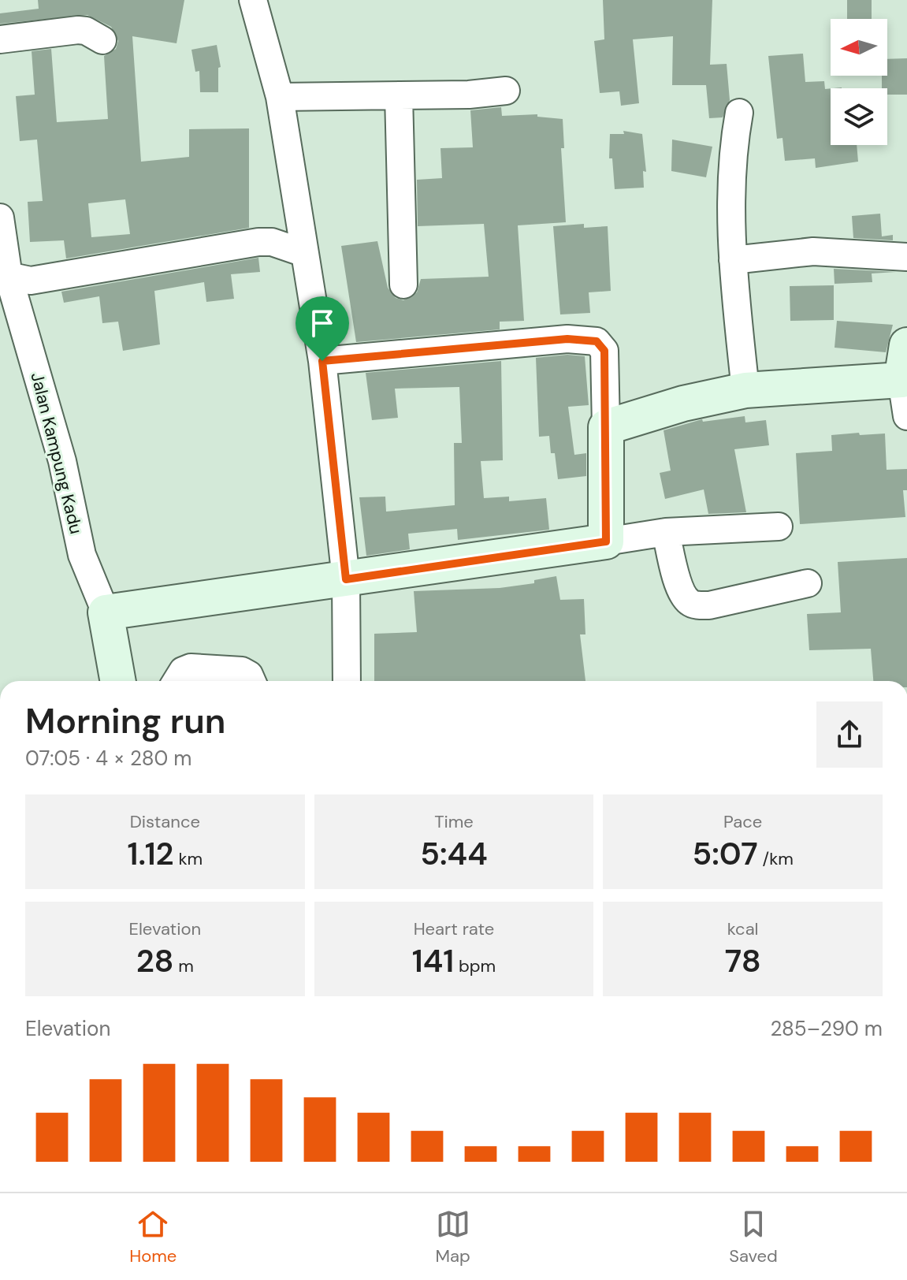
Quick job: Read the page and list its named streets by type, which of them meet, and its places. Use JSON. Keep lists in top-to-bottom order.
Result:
{
  "streets": {
    "street": ["Jalan Kampung Kadu"]
  },
  "north": "left",
  "page": {
    "heading": ["Morning run", "07:05 · 4 × 280 m"],
    "stats": [
      ["Distance", "1.12 km"],
      ["Time", "5:44"],
      ["Pace", "5:07 /km"],
      ["Elevation", "28 m"],
      ["Heart rate", "141 bpm"],
      ["kcal", "78"]
    ],
    "chart": ["Elevation", "285–290 m"],
    "tabs": ["Home", "Map", "Saved"]
  }
}
